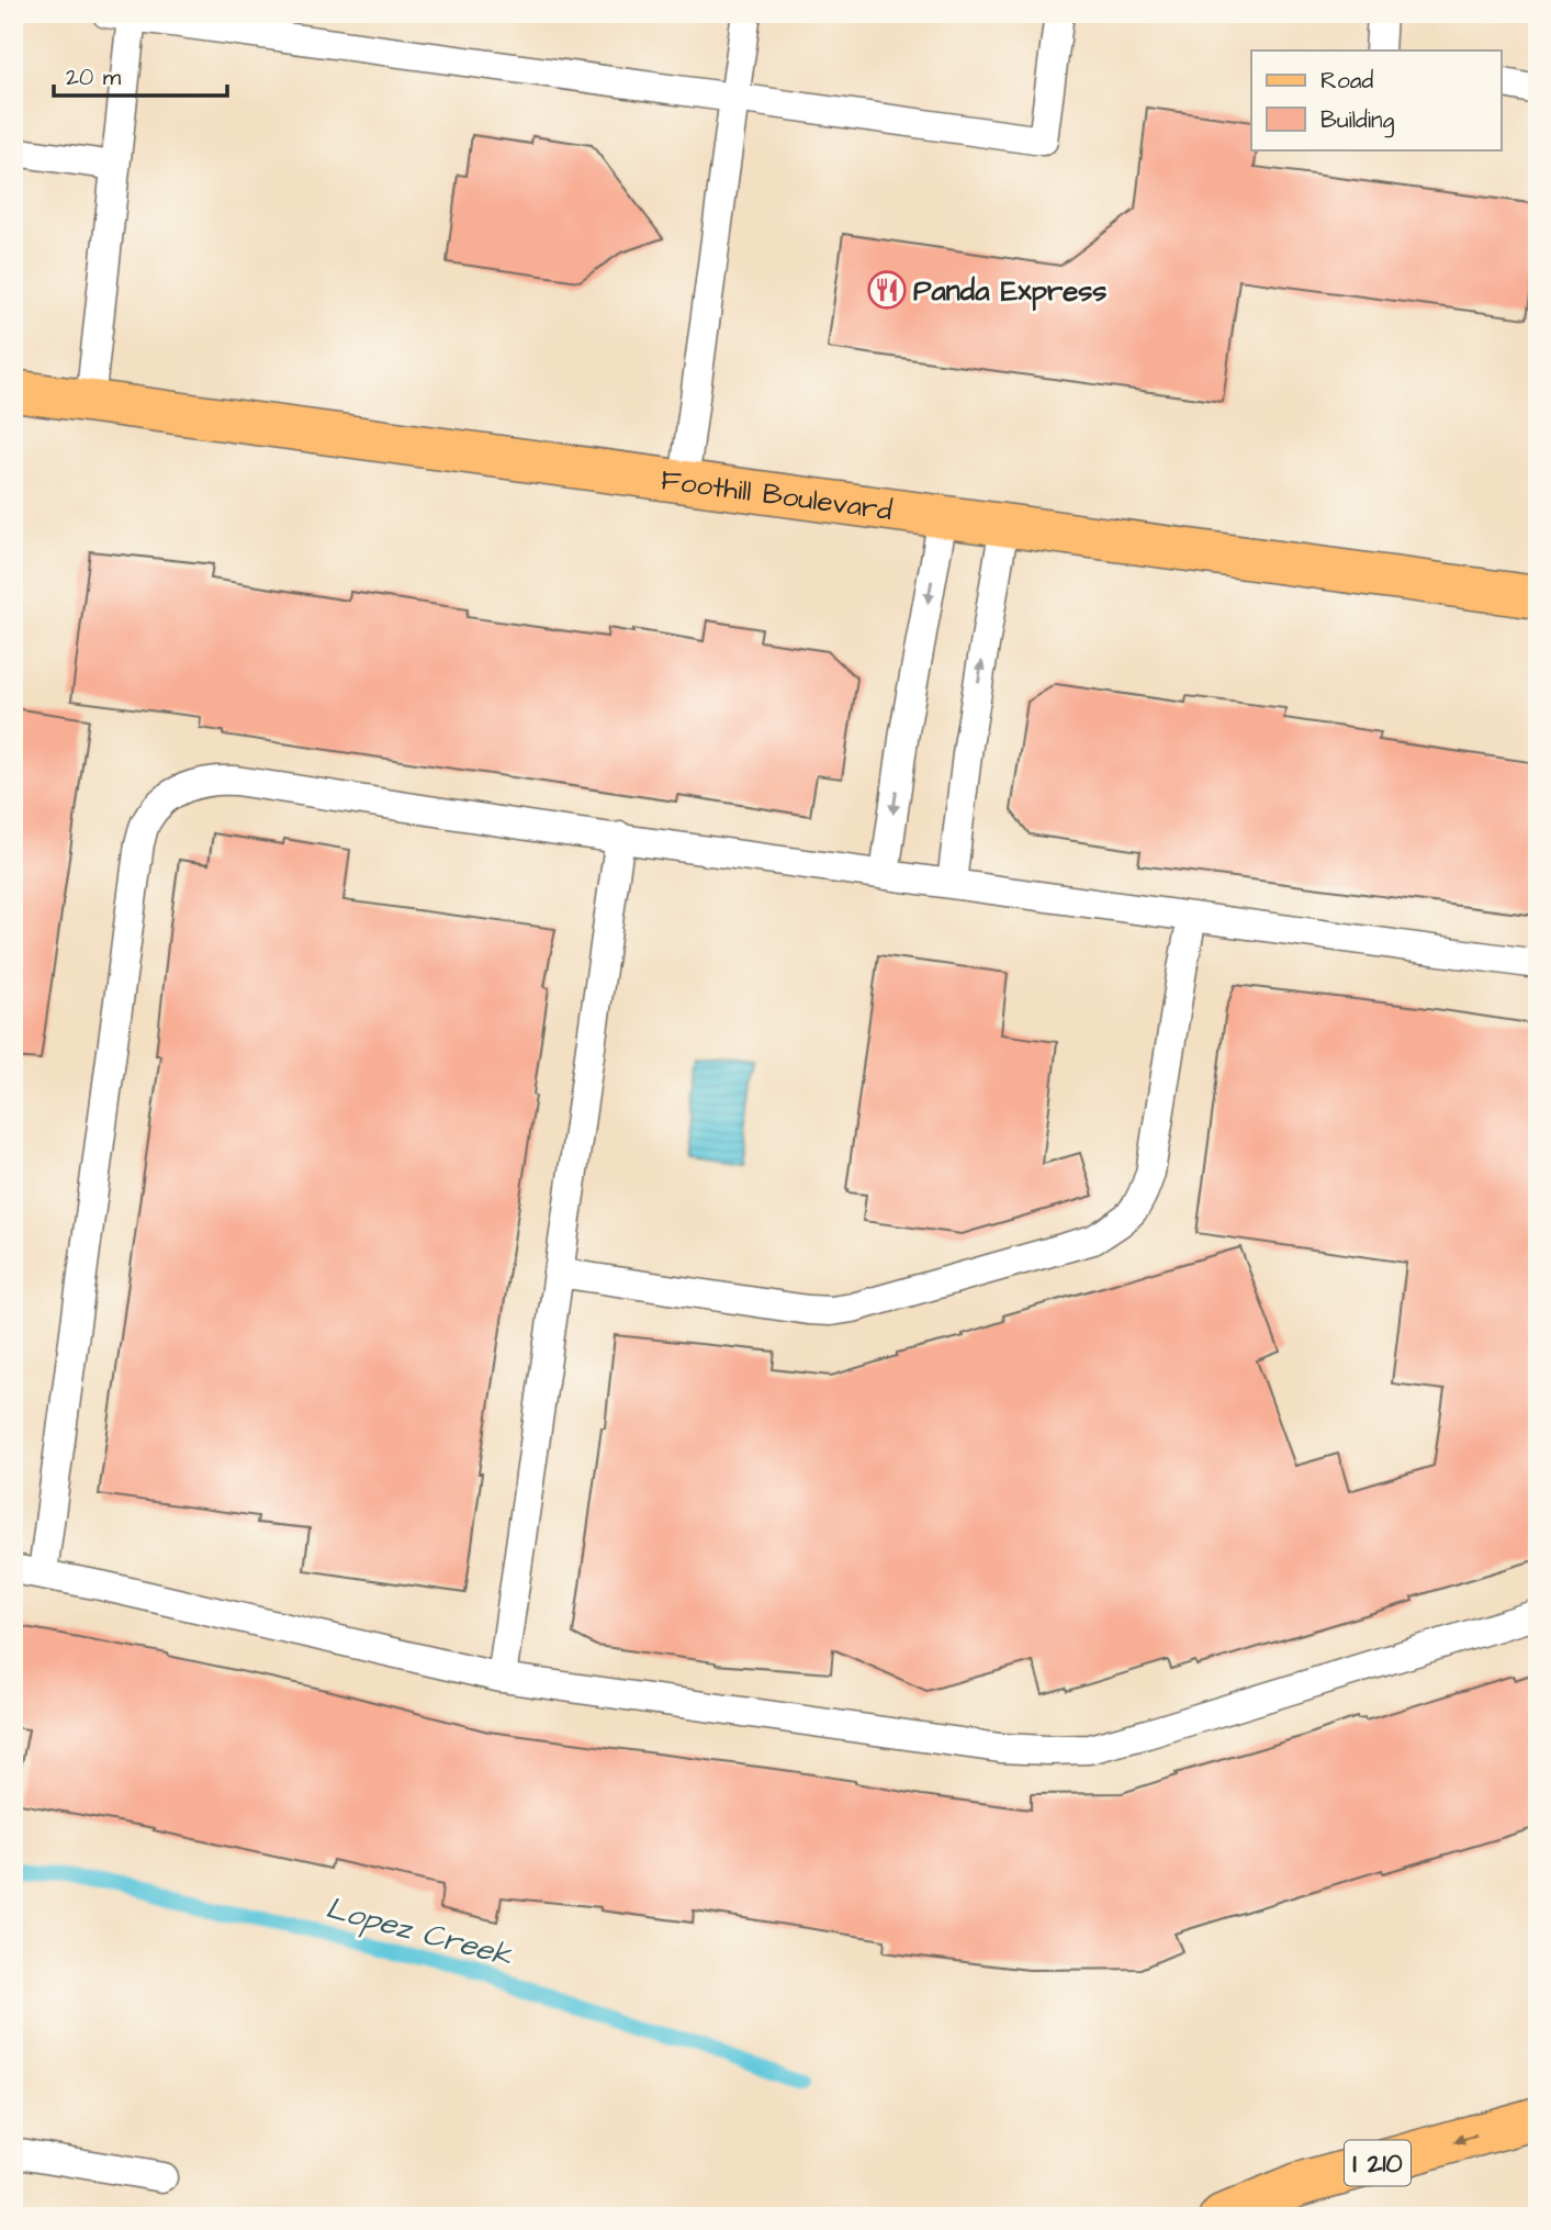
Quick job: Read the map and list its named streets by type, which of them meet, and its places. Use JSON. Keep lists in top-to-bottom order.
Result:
{
  "streets": {
    "main road": ["Foothill Boulevard", "I 210"]
  },
  "water": ["Lopez Creek"],
  "places": {
    "restaurant": ["Panda Express"]
  },
  "legend": ["Road", "Building"],
  "scale_bar": "20 m"
}
